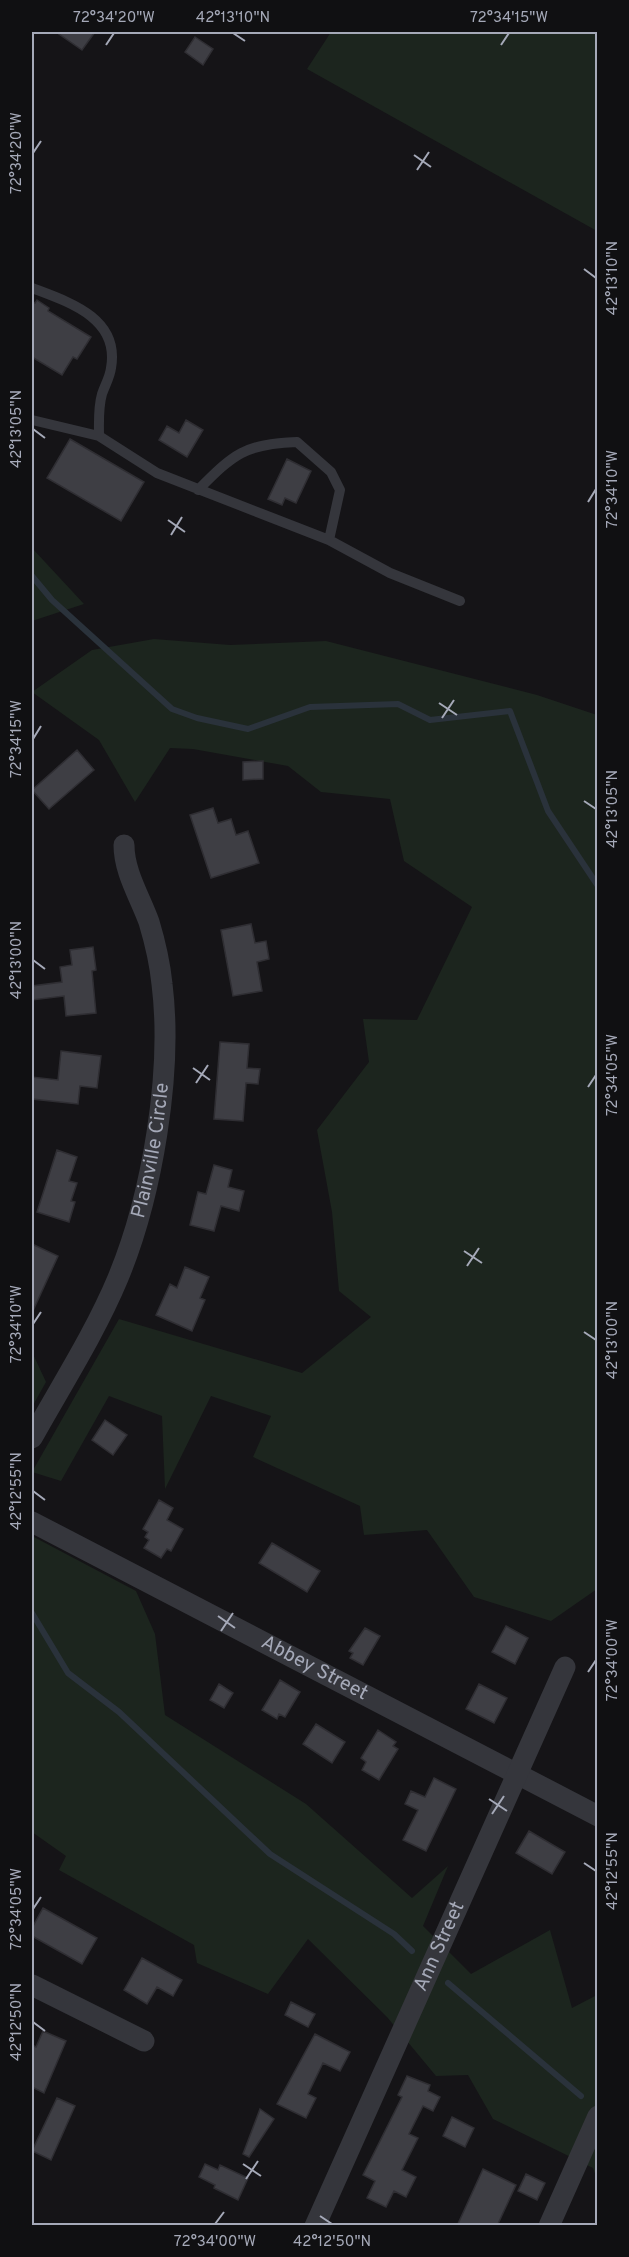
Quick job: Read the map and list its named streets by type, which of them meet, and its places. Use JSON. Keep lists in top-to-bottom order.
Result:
{
  "streets": {
    "street": ["Plainville Circle", "Abbey Street", "Ann Street"]
  },
  "crossings": [
    ["Abbey Street", "Ann Street"]
  ],
  "coordinates": [
    "72°34'20\"W",
    "42°13'10\"N",
    "72°34'15\"W",
    "42°13'05\"N",
    "72°34'10\"W",
    "42°13'00\"N",
    "72°34'05\"W",
    "42°12'55\"N",
    "72°34'00\"W",
    "42°12'50\"N"
  ]
}
